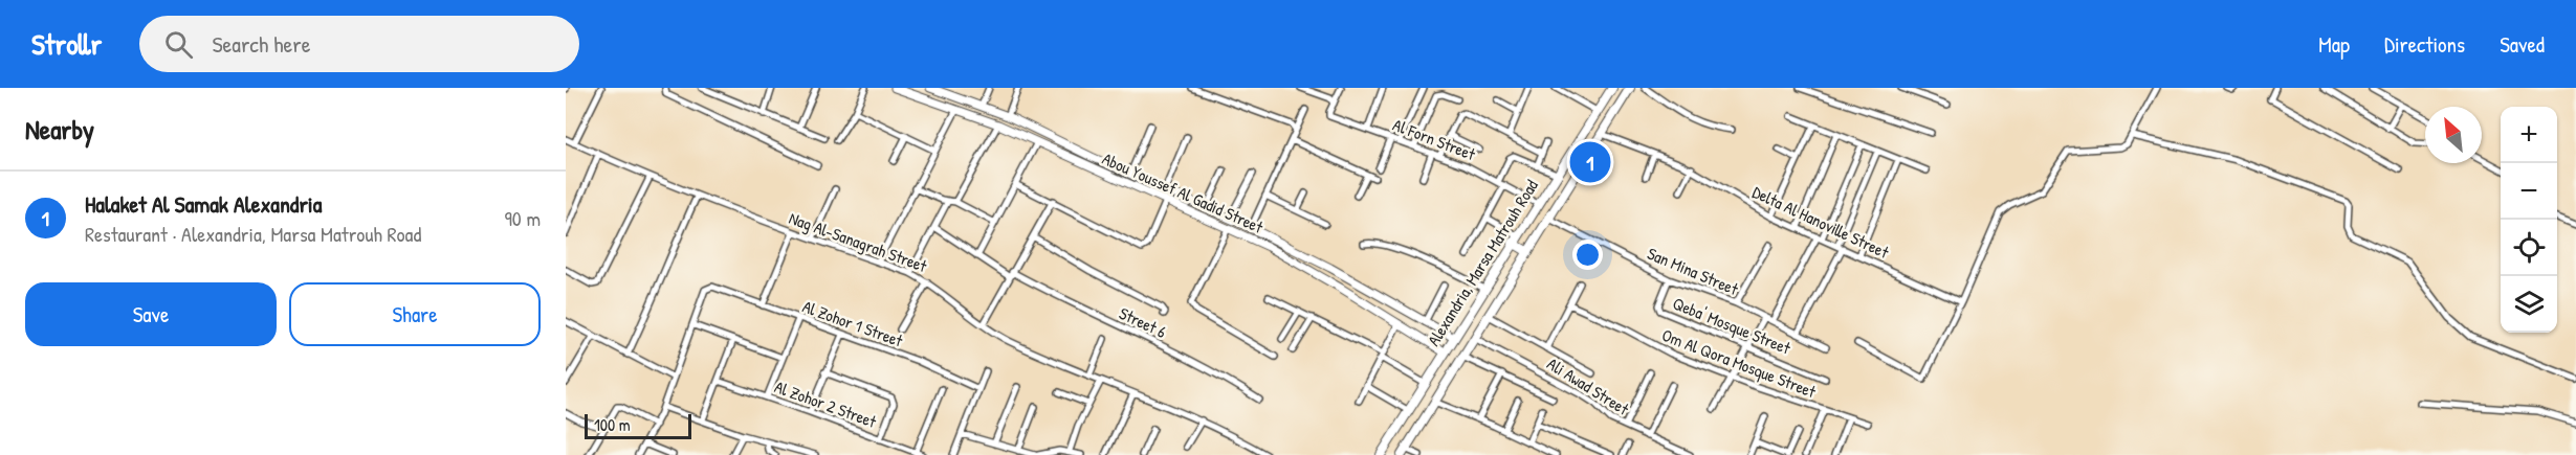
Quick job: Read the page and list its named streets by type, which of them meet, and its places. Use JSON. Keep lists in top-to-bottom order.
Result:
{
  "streets": {
    "main road": ["Alexandria, Marsa Matrouh Road"],
    "street": [
      "Al Forn Street",
      "Abou Youssef Al Gadid Street",
      "Delta Al Hanoville Street",
      "Nag Al-Sanagrah Street",
      "San Mina Street",
      "Street 6",
      "Al Zohor 1 Street",
      "Qeba' Mosque Street",
      "Om Al Qora Mosque Street",
      "Ali Awad Street",
      "Al Zohor 2 Street"
    ]
  },
  "crossings": [
    ["Al Forn Street", "Alexandria, Marsa Matrouh Road"],
    ["Abou Youssef Al Gadid Street", "Alexandria, Marsa Matrouh Road"],
    ["Delta Al Hanoville Street", "Alexandria, Marsa Matrouh Road"],
    ["Alexandria, Marsa Matrouh Road", "San Mina Street"],
    ["Alexandria, Marsa Matrouh Road", "Ali Awad Street"],
    ["San Mina Street", "Qeba' Mosque Street"]
  ],
  "scale_bar": "100 m",
  "north": "top left",
  "page": {
    "header": "Strollr",
    "search": "Search here",
    "nav": ["Map", "Directions", "Saved"],
    "heading": "Nearby",
    "map_buttons": ["+", "−"],
    "pins": "1",
    "list": [
      {
        "mark": "1",
        "name": "Halaket Al Samak Alexandria",
        "note": "Restaurant · Alexandria, Marsa Matrouh Road",
        "value": "90 m"
      }
    ],
    "buttons": ["Save", "Share"],
    "scale": "100 m"
  }
}
